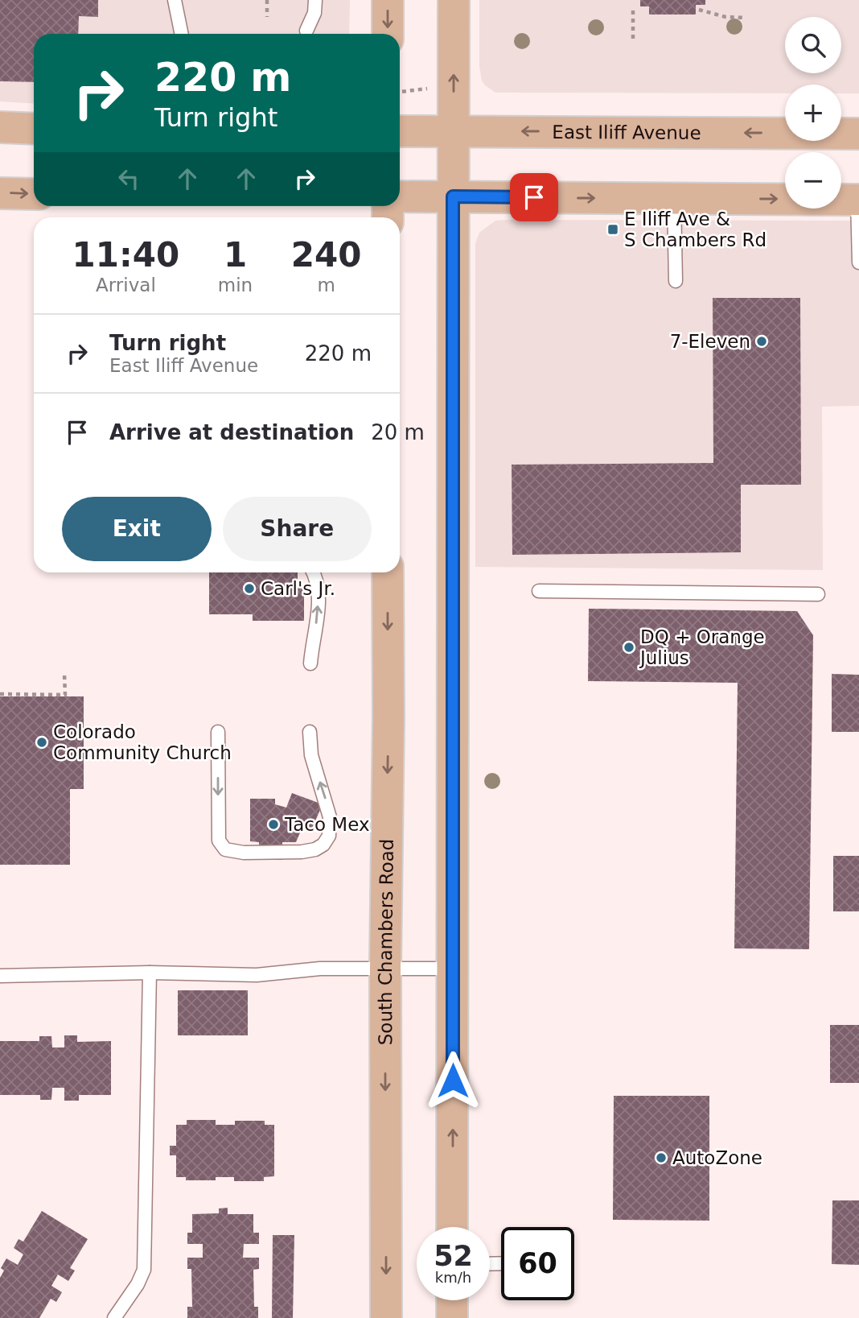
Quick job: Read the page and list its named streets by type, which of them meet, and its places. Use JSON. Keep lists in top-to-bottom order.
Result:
{
  "streets": {
    "main road": ["East Iliff Avenue", "South Chambers Road"]
  },
  "places": {
    "transit": ["E Iliff Ave & S Chambers Rd"],
    "other": [
      "7-Eleven",
      "Carl's Jr.",
      "DQ + Orange Julius",
      "Colorado Community Church",
      "Taco Mex",
      "AutoZone"
    ]
  },
  "page": {
    "map_buttons": ["+", "−"],
    "turn": ["220 m", "Turn right"],
    "eta": [
      "11:40",
      "Arrival",
      "1",
      "min",
      "240",
      "m"
    ],
    "list": [
      {
        "name": "Turn right",
        "note": "East Iliff Avenue",
        "value": "220 m"
      },
      {
        "name": "Arrive at destination",
        "value": "20 m"
      }
    ],
    "buttons": ["Exit", "Share"],
    "speed": "52 km/h",
    "limit": "60"
  }
}
